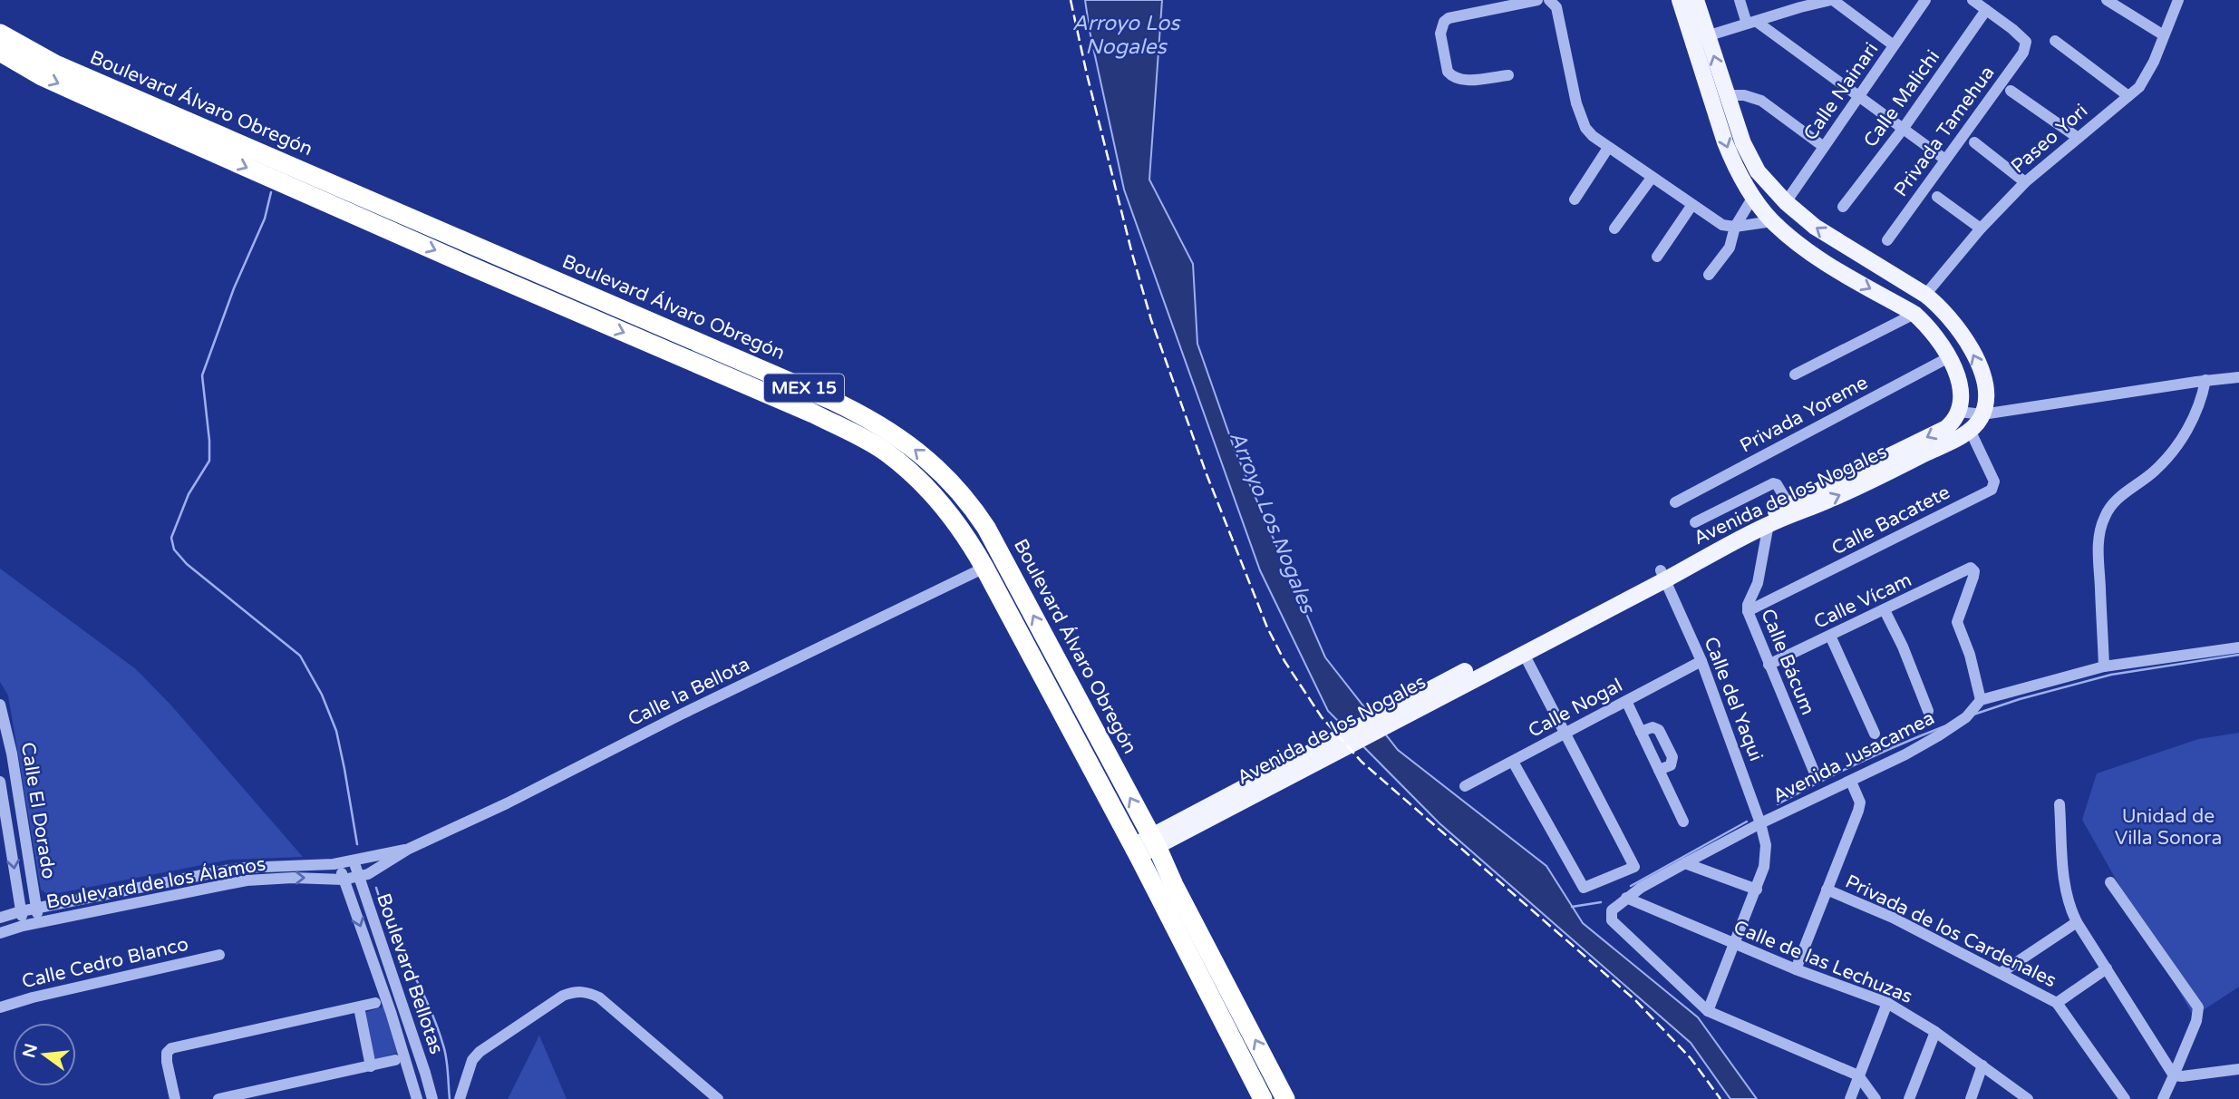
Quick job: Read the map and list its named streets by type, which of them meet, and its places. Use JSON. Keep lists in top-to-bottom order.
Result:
{
  "streets": {
    "highway": ["Boulevard Álvaro Obregón", "MEX 15"],
    "main road": ["Avenida de los Nogales"],
    "street": [
      "Calle Nainari",
      "Calle Malichi",
      "Privada Tamehua",
      "Paseo Yori",
      "Privada Yoreme",
      "Calle Bacatete",
      "Calle Vícam",
      "Calle Bácum",
      "Calle la Bellota",
      "Calle del Yaqui",
      "Calle Nogal",
      "Avenida Jusacamea",
      "Calle El Dorado",
      "Boulevard de los Álamos",
      "Privada de los Cardenales",
      "Calle de las Lechuzas",
      "Calle Cedro Blanco",
      "Boulevard Bellotas"
    ]
  },
  "crossings": [
    ["Calle Malichi", "Privada Tamehua"],
    ["Boulevard Álvaro Obregón", "Avenida de los Nogales"],
    ["Boulevard Álvaro Obregón", "Calle la Bellota"],
    ["Avenida de los Nogales", "Calle Bacatete"],
    ["Avenida de los Nogales", "Calle Bácum"],
    ["Avenida de los Nogales", "Calle del Yaqui"],
    ["Calle Bacatete", "Calle Bácum"],
    ["Calle Vícam", "Calle Bácum"],
    ["Calle Vícam", "Avenida Jusacamea"],
    ["Calle la Bellota", "Boulevard de los Álamos"],
    ["Calle la Bellota", "Boulevard Bellotas"],
    ["Calle del Yaqui", "Calle Nogal"],
    ["Calle del Yaqui", "Avenida Jusacamea"],
    ["Calle del Yaqui", "Calle de las Lechuzas"],
    ["Avenida Jusacamea", "Calle de las Lechuzas"],
    ["Calle El Dorado", "Boulevard de los Álamos"],
    ["Boulevard de los Álamos", "Boulevard Bellotas"]
  ],
  "water": ["Arroyo Los Nogales"],
  "parks": ["Unidad de Villa Sonora"],
  "north": "left"
}
